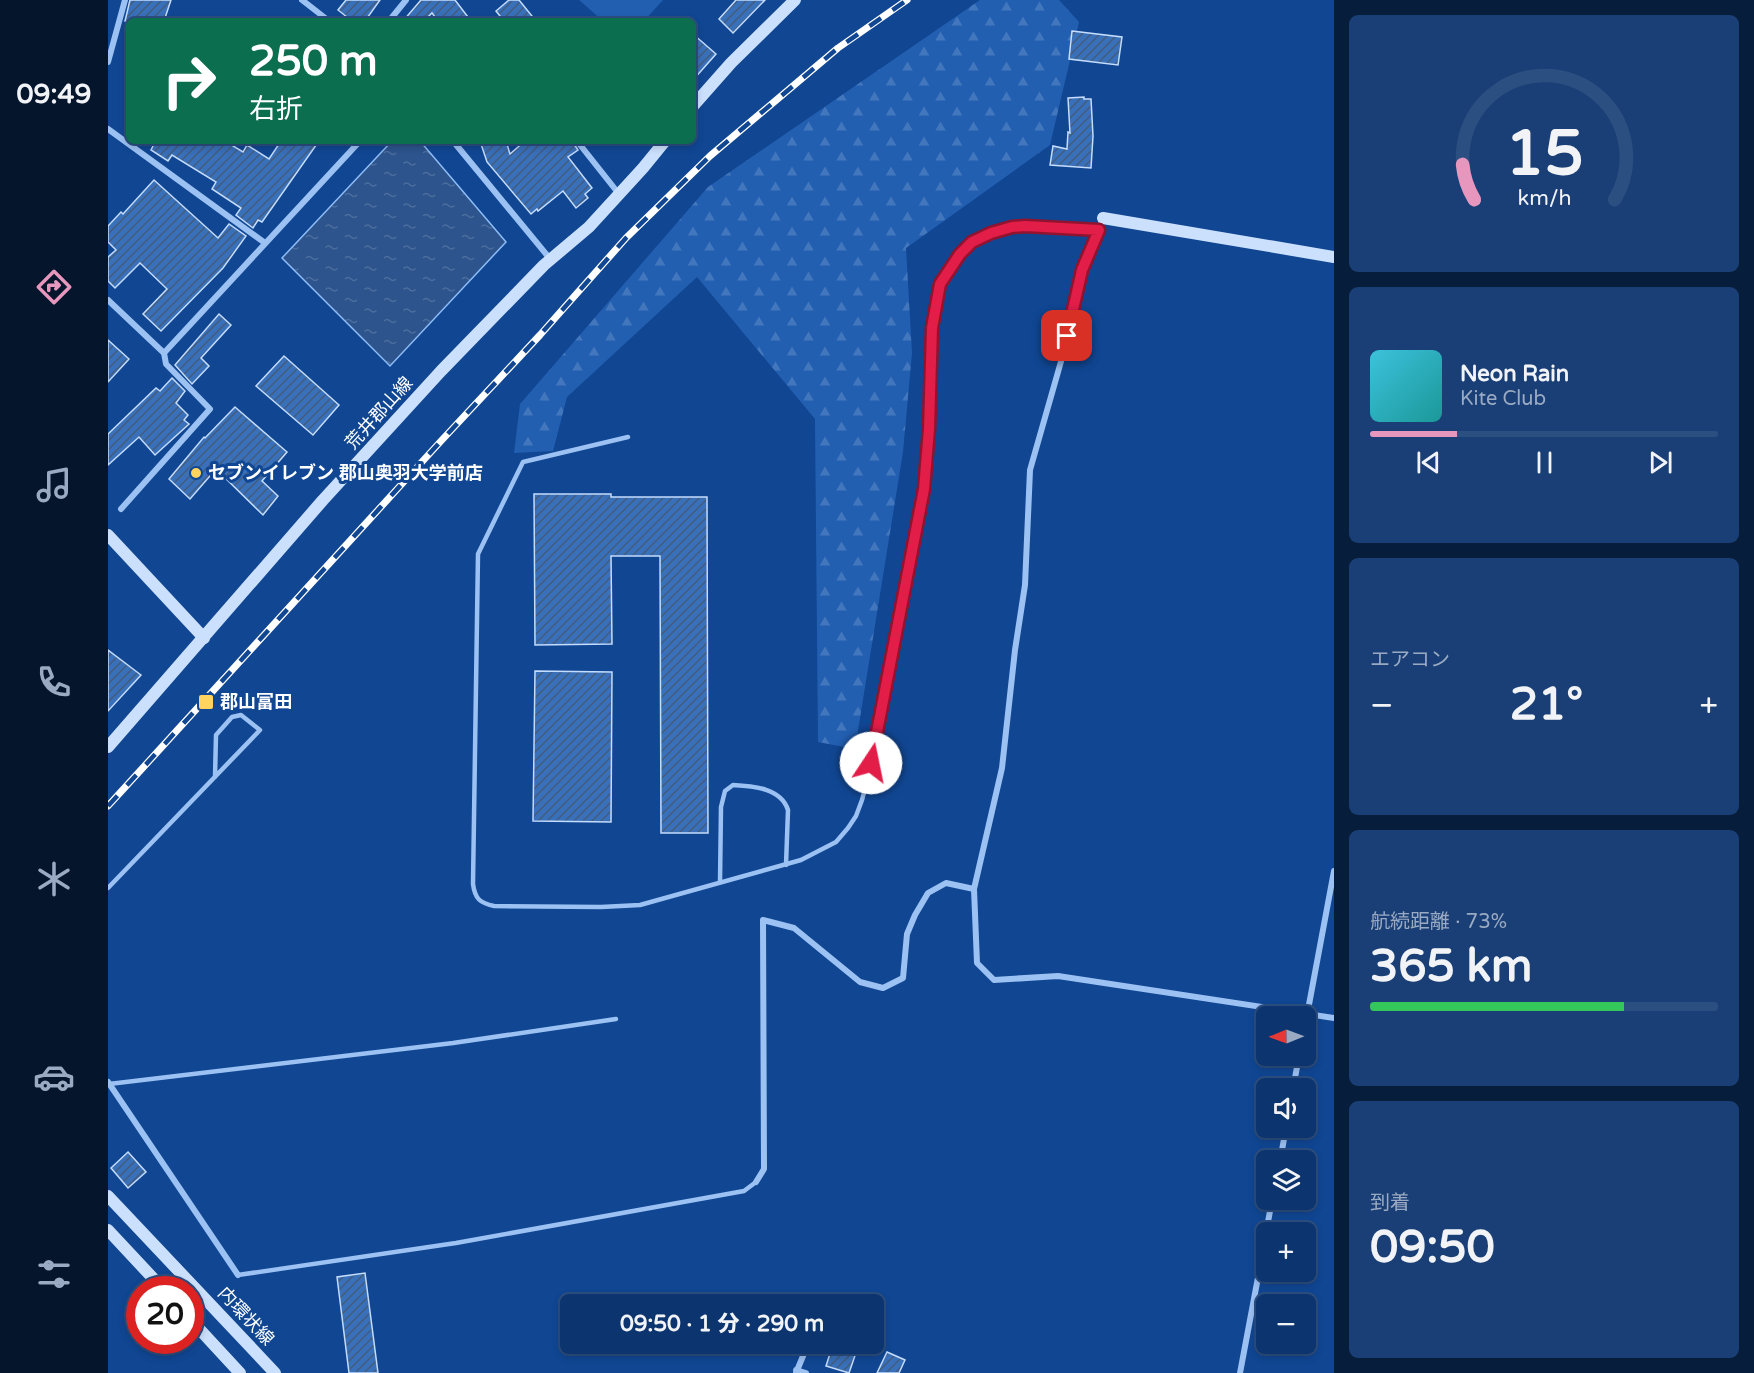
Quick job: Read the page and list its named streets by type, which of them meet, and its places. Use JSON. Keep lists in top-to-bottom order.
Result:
{
  "streets": {
    "main road": ["荒井郡山線", "内環状線"]
  },
  "places": {
    "other": ["セブンイレブン 郡山奥羽大学前店"],
    "transit": ["郡山富田"]
  },
  "north": "left",
  "page": {
    "tabs": "09:49",
    "turn": ["250 m", "右折"],
    "song": ["Neon Rain", "Kite Club"],
    "tile": [
      "エアコン",
      ["航続距離 · 73%", "365 km"],
      ["到着", "09:50"]
    ],
    "heat": ["−", "21°", "+"],
    "map_buttons": ["+", "−"],
    "limit": "20",
    "trip": "09:50 · 1 分 · 290 m",
    "gauge": ["15", "km/h"]
  }
}
